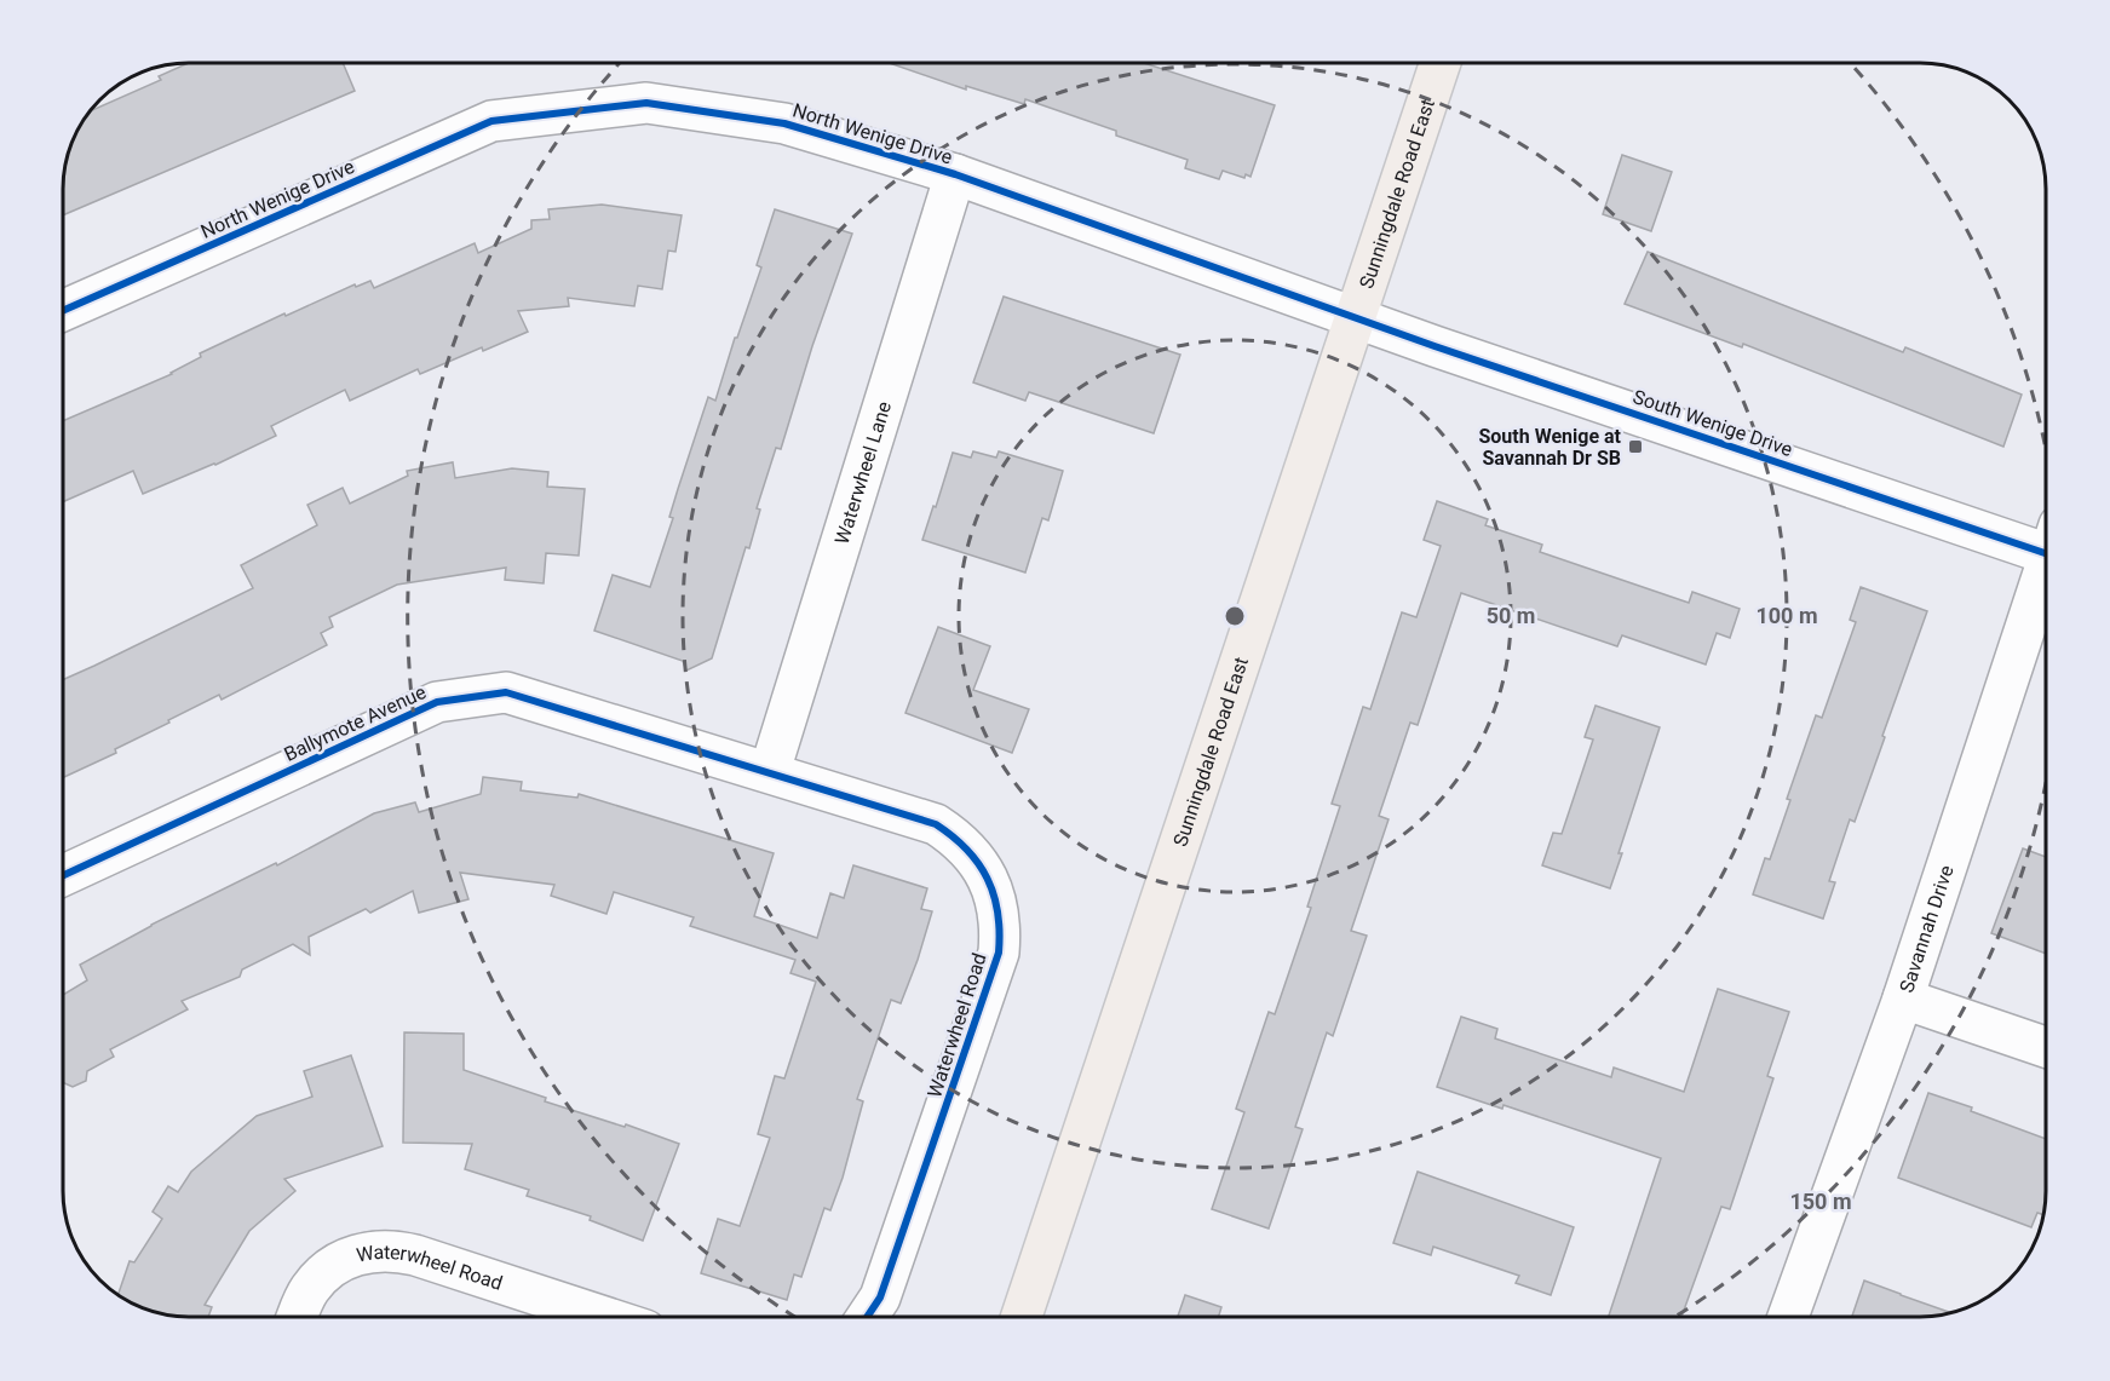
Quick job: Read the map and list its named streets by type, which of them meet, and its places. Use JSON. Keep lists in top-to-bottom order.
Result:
{
  "streets": {
    "main road": ["Sunningdale Road East"],
    "street": [
      "North Wenige Drive",
      "South Wenige Drive",
      "Waterwheel Lane",
      "Ballymote Avenue",
      "Savannah Drive",
      "Waterwheel Road"
    ]
  },
  "crossings": [
    ["North Wenige Drive", "Sunningdale Road East"],
    ["North Wenige Drive", "South Wenige Drive"],
    ["North Wenige Drive", "Waterwheel Lane"],
    ["Sunningdale Road East", "South Wenige Drive"],
    ["Waterwheel Lane", "Ballymote Avenue"],
    ["Waterwheel Lane", "Waterwheel Road"],
    ["Ballymote Avenue", "Waterwheel Road"]
  ],
  "places": {
    "transit": ["South Wenige at Savannah Dr SB"]
  },
  "rings": ["50 m", "100 m", "150 m"]
}
